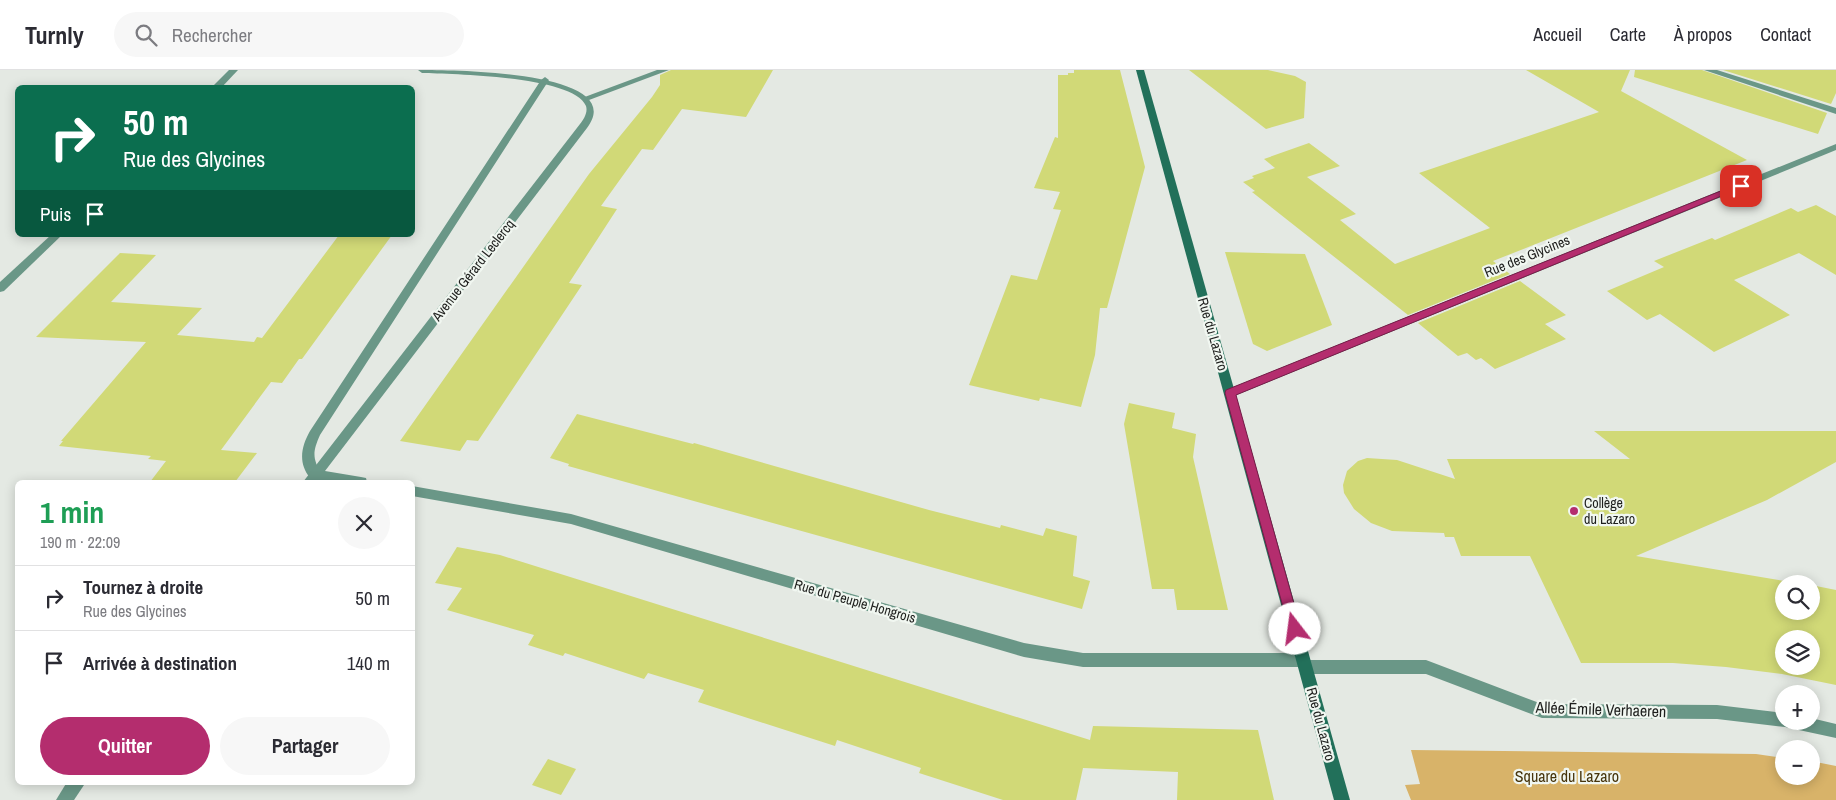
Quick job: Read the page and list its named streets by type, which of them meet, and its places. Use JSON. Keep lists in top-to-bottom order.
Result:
{
  "streets": {
    "street": [
      "Rue des Glycines",
      "Avenue Gérard Leclercq",
      "Rue du Lazaro",
      "Rue du Peuple Hongrois",
      "Allée Émile Verhaeren"
    ]
  },
  "crossings": [
    ["Rue des Glycines", "Rue du Lazaro"],
    ["Rue du Lazaro", "Rue du Peuple Hongrois"],
    ["Rue du Lazaro", "Allée Émile Verhaeren"],
    ["Rue du Peuple Hongrois", "Allée Émile Verhaeren"]
  ],
  "parks": ["Square du Lazaro"],
  "places": ["Collège du Lazaro"],
  "page": {
    "header": "Turnly",
    "search": "Rechercher",
    "nav": [
      "Accueil",
      "Carte",
      "À propos",
      "Contact"
    ],
    "turn": ["50 m", "Rue des Glycines"],
    "then": "Puis",
    "heading": ["1 min", "190 m · 22:09"],
    "list": [
      {
        "name": "Tournez à droite",
        "note": "Rue des Glycines",
        "value": "50 m"
      },
      {
        "name": "Arrivée à destination",
        "value": "140 m"
      }
    ],
    "map_buttons": ["+", "−"],
    "buttons": ["Quitter", "Partager"]
  }
}
